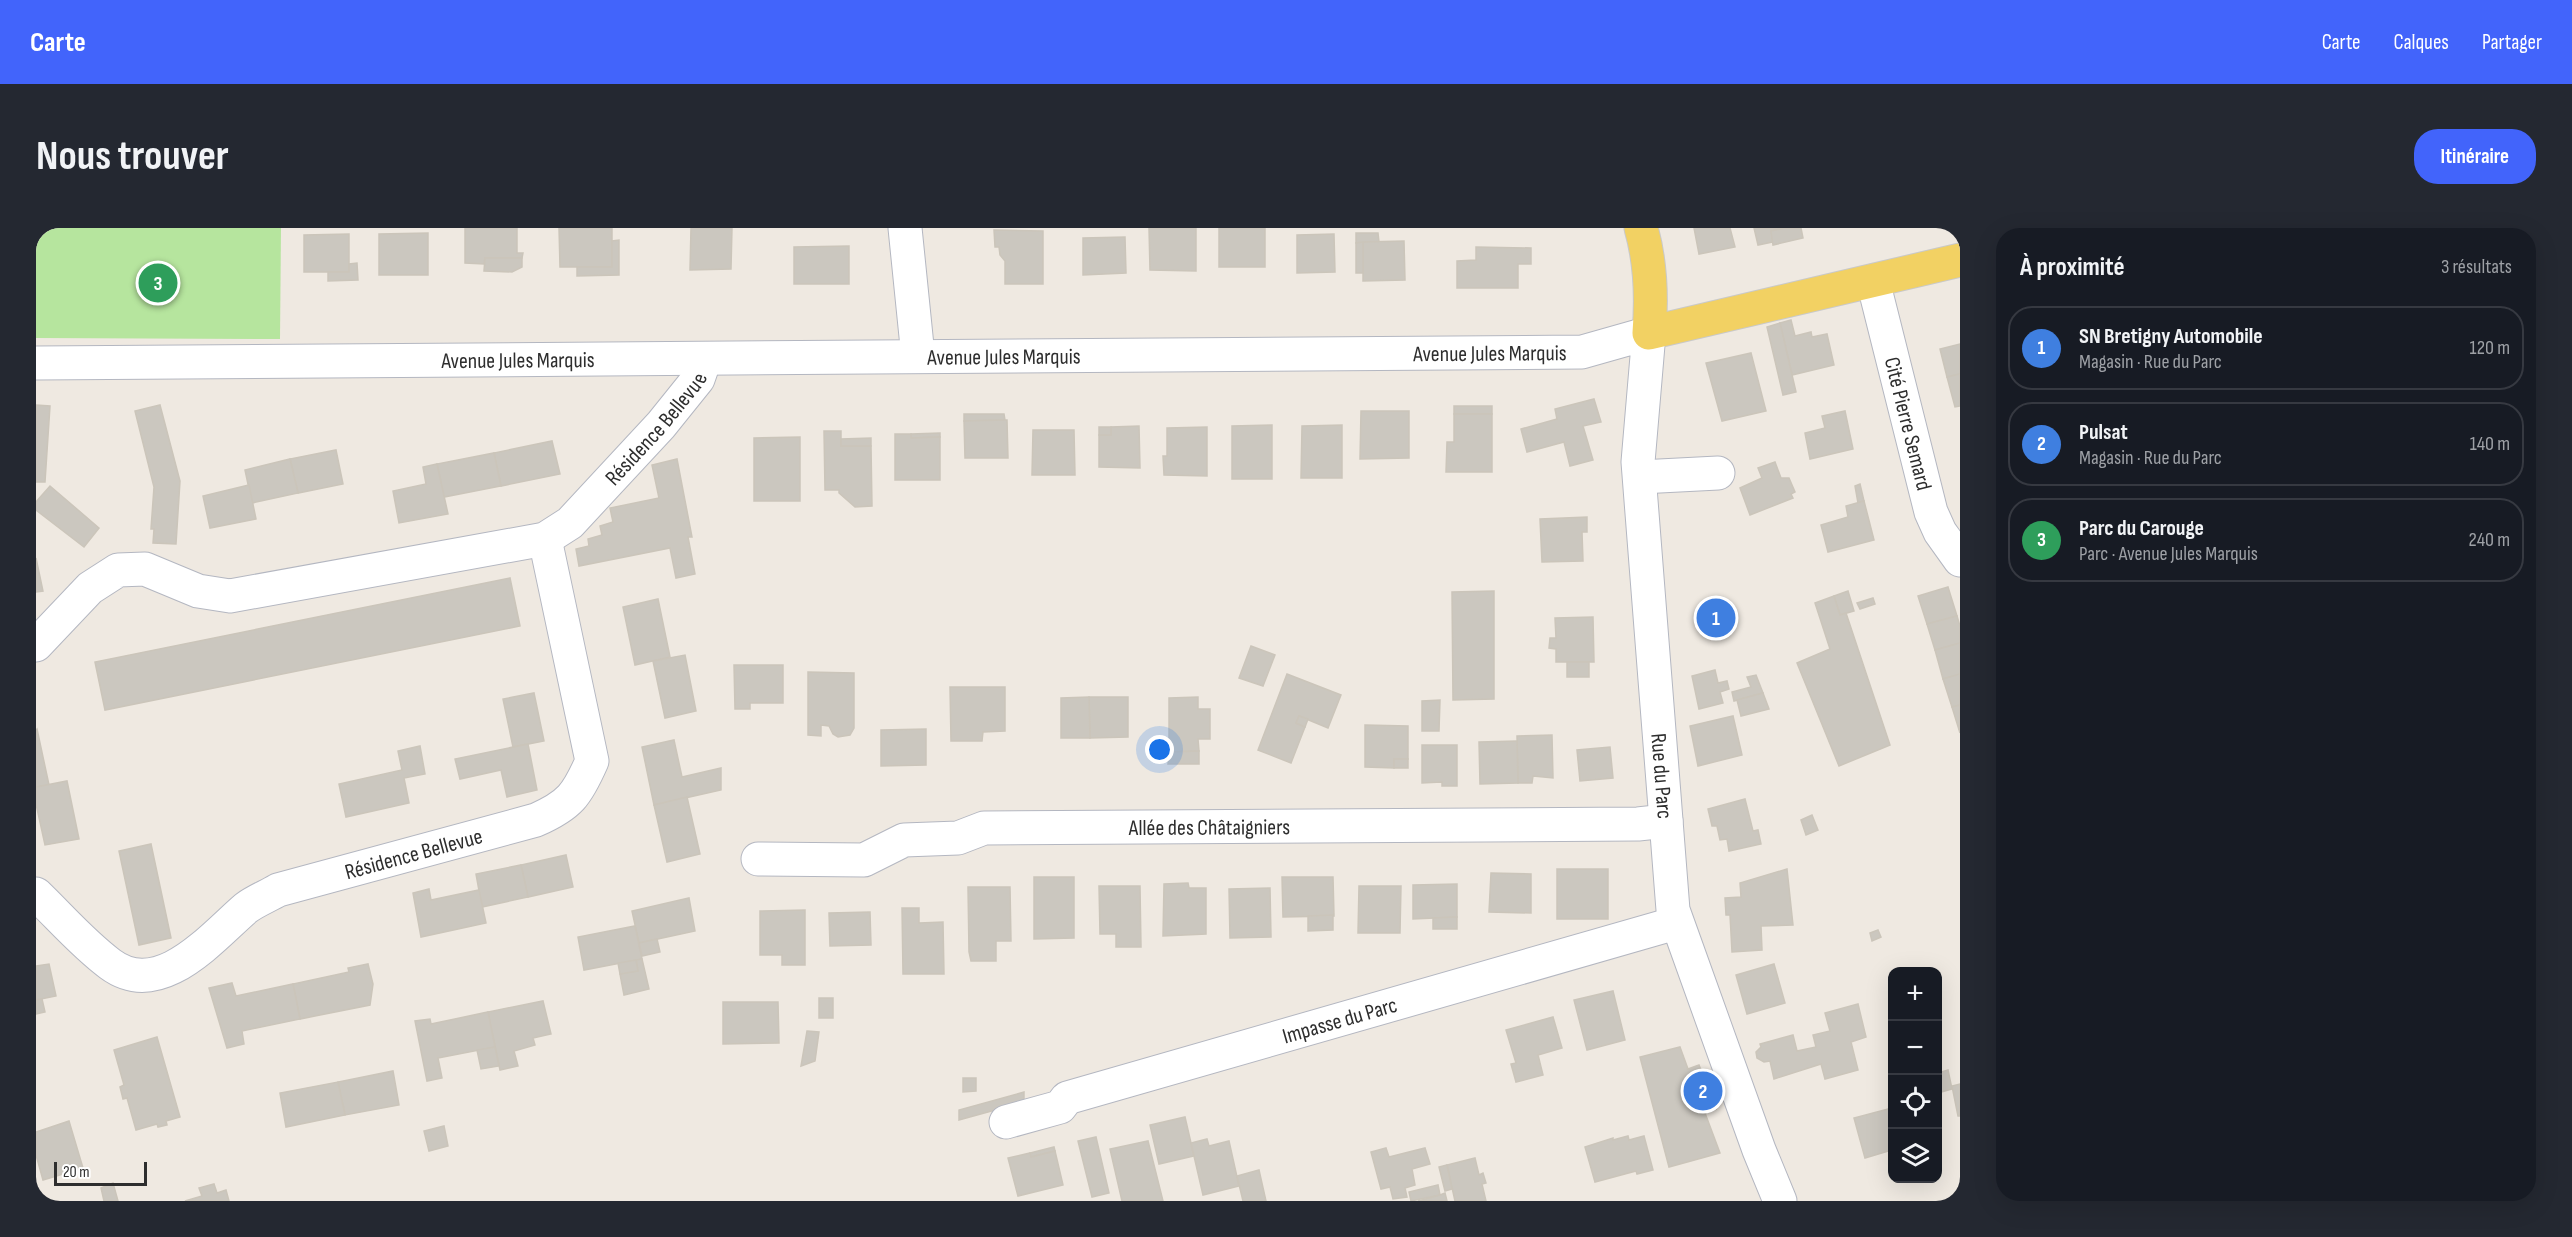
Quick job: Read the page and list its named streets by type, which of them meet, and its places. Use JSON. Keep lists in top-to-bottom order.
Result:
{
  "streets": {
    "main road": ["Avenue Jules Marquis"],
    "street": [
      "Cité Pierre Semard",
      "Résidence Bellevue",
      "Rue du Parc",
      "Allée des Châtaigniers",
      "Impasse du Parc"
    ]
  },
  "crossings": [
    ["Avenue Jules Marquis", "Cité Pierre Semard"],
    ["Avenue Jules Marquis", "Résidence Bellevue"],
    ["Avenue Jules Marquis", "Rue du Parc"],
    ["Rue du Parc", "Allée des Châtaigniers"],
    ["Rue du Parc", "Impasse du Parc"]
  ],
  "scale_bar": "20 m",
  "page": {
    "header": "Carte",
    "nav": ["Carte", "Calques", "Partager"],
    "buttons": "Itinéraire",
    "title": "Nous trouver",
    "heading": ["À proximité", "3 résultats"],
    "pins": ["3", "1", "2"],
    "list": [
      {
        "mark": "1",
        "name": "SN Bretigny Automobile",
        "note": "Magasin · Rue du Parc",
        "value": "120 m"
      },
      {
        "mark": "2",
        "name": "Pulsat",
        "note": "Magasin · Rue du Parc",
        "value": "140 m"
      },
      {
        "mark": "3",
        "name": "Parc du Carouge",
        "note": "Parc · Avenue Jules Marquis",
        "value": "240 m"
      }
    ],
    "map_buttons": ["+", "−"],
    "scale": "20 m"
  }
}
